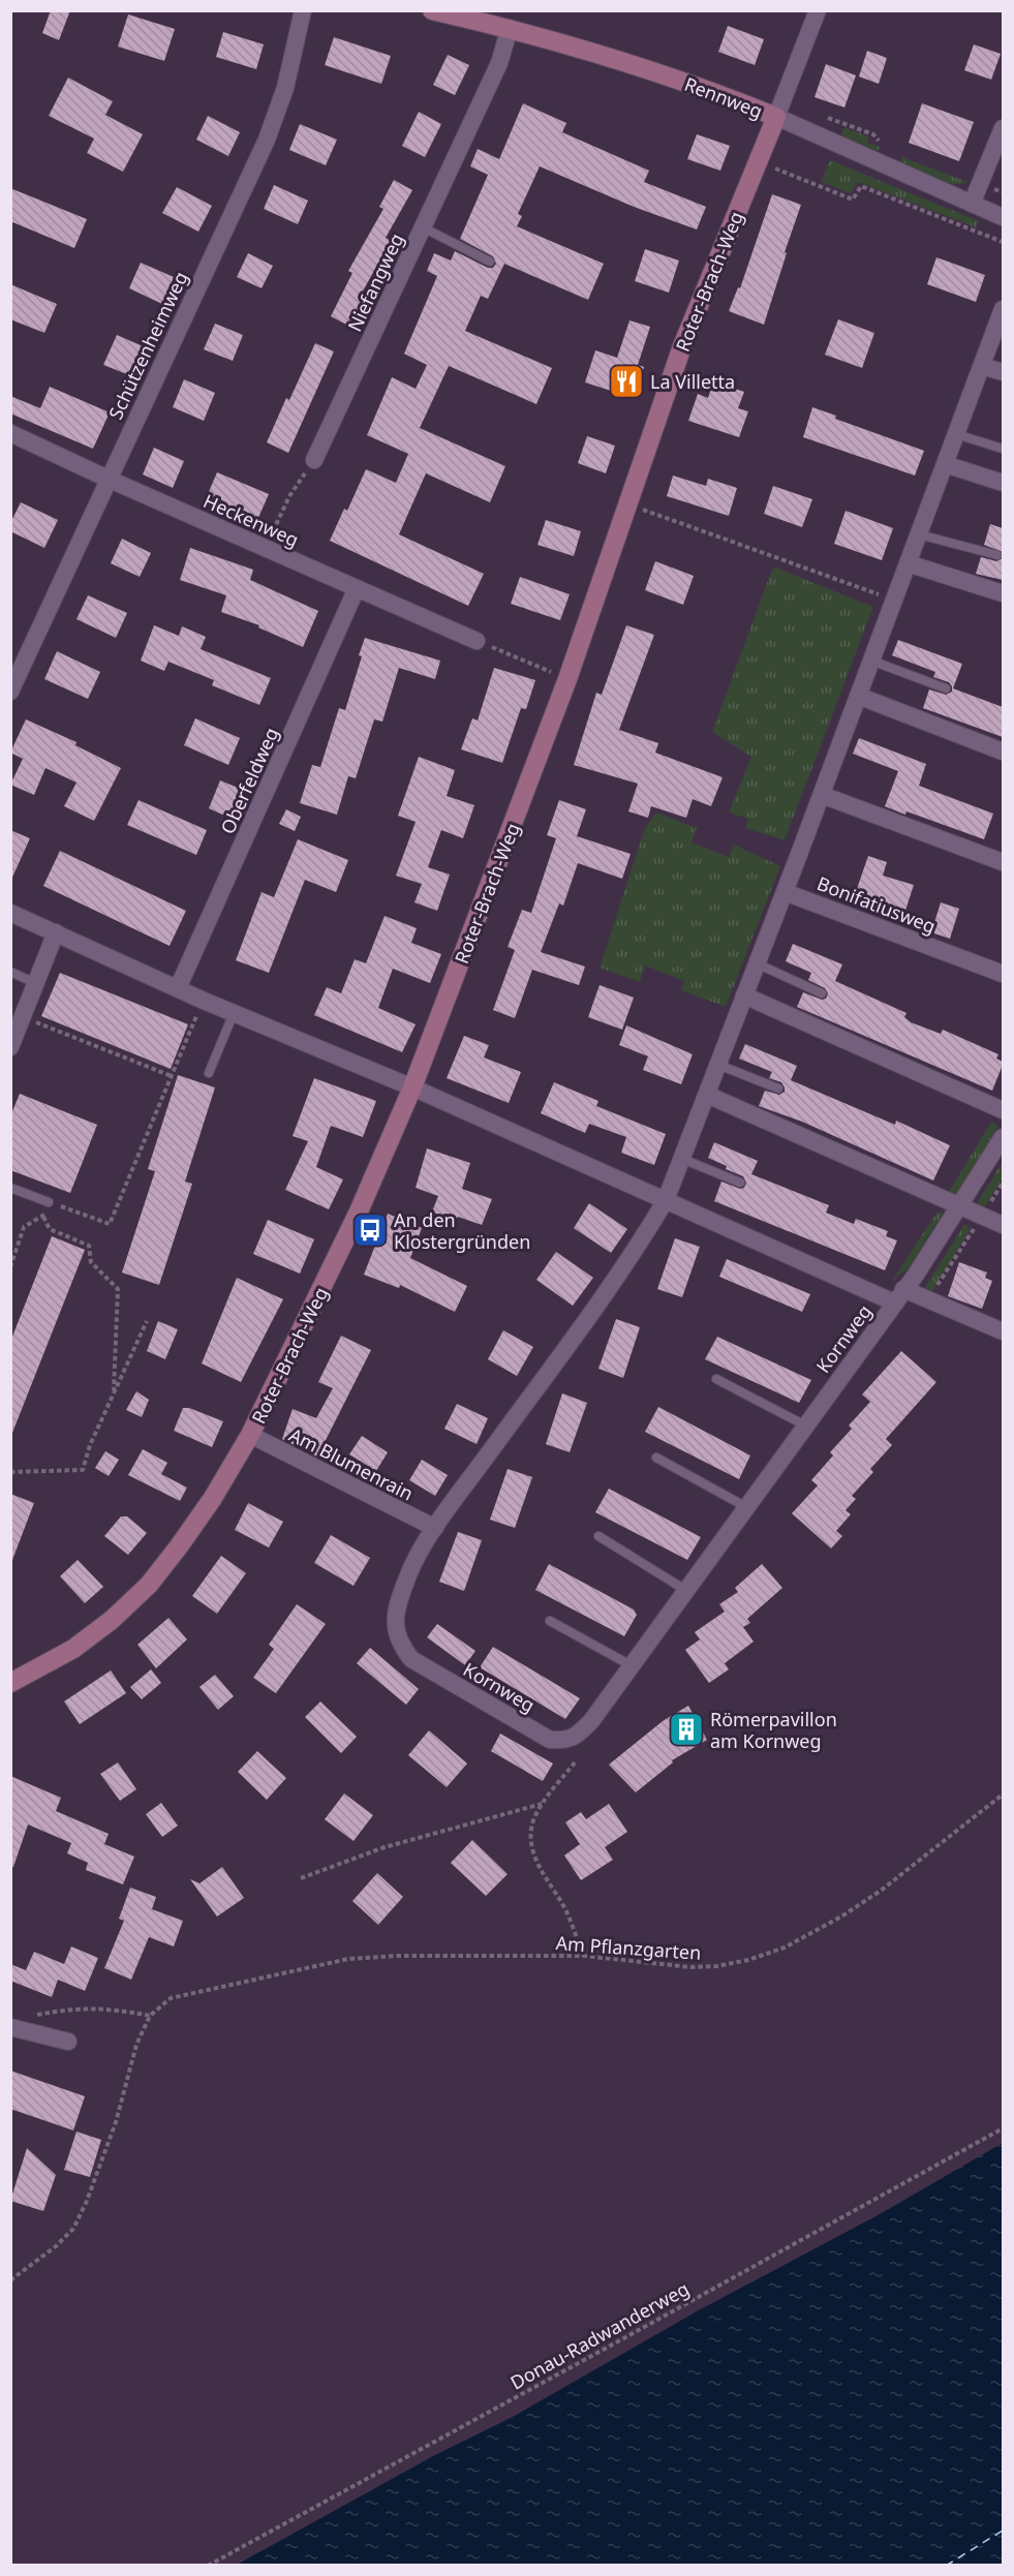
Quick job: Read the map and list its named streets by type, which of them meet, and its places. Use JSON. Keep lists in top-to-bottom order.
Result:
{
  "streets": {
    "street": [
      "Rennweg",
      "Roter-Brach-Weg",
      "Niefangweg",
      "Schützenheimweg",
      "Heckenweg",
      "Oberfeldweg",
      "Bonifatiusweg",
      "Kornweg",
      "Am Blumenrain"
    ],
    "path": ["Am Pflanzgarten", "Donau-Radwanderweg"]
  },
  "crossings": [
    ["Rennweg", "Roter-Brach-Weg"],
    ["Rennweg", "Niefangweg"],
    ["Roter-Brach-Weg", "Am Blumenrain"],
    ["Schützenheimweg", "Heckenweg"],
    ["Heckenweg", "Oberfeldweg"],
    ["Bonifatiusweg", "Kornweg"],
    ["Kornweg", "Am Blumenrain"]
  ],
  "places": {
    "restaurant": ["La Villetta"],
    "bus stop": ["An den Klostergründen"],
    "building": ["Römerpavillon am Kornweg"]
  }
}
